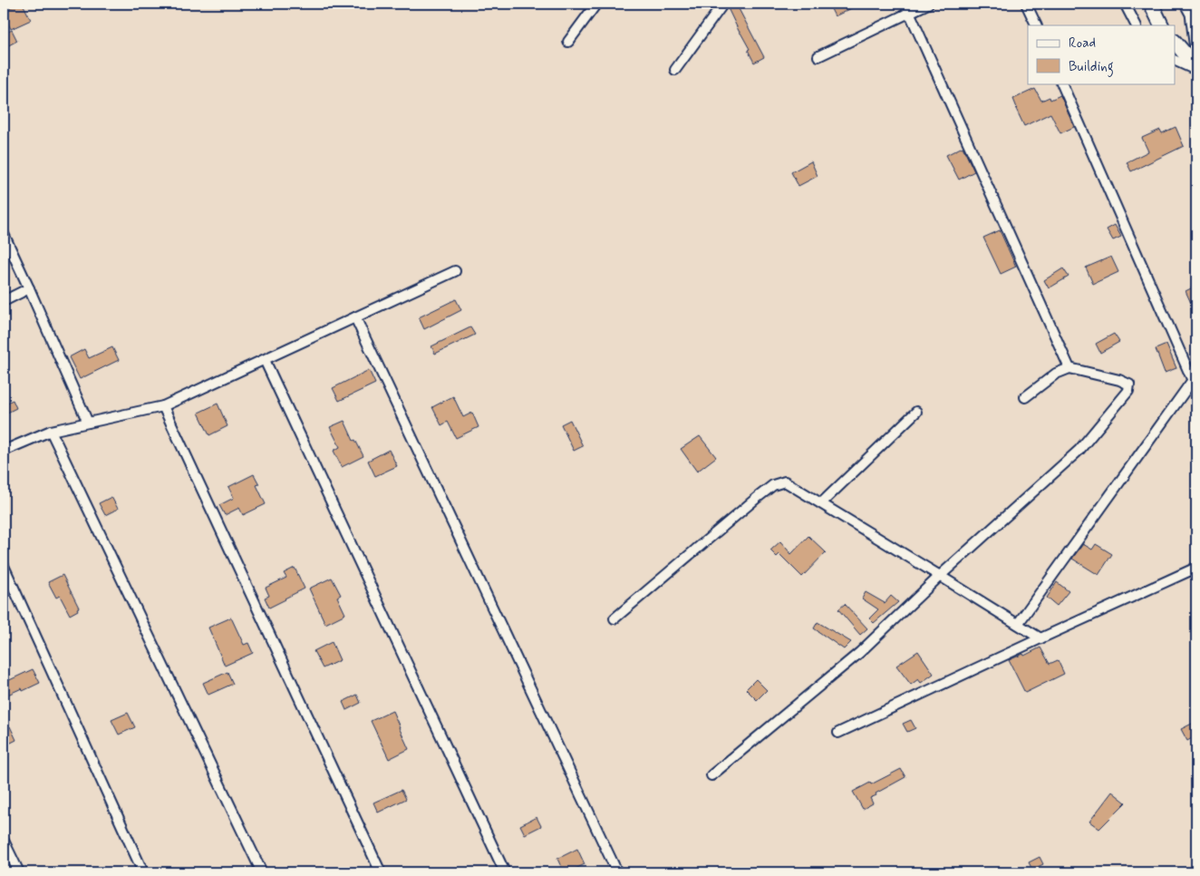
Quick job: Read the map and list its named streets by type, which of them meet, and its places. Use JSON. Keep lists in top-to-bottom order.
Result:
{
  "legend": ["Road", "Building"]
}
